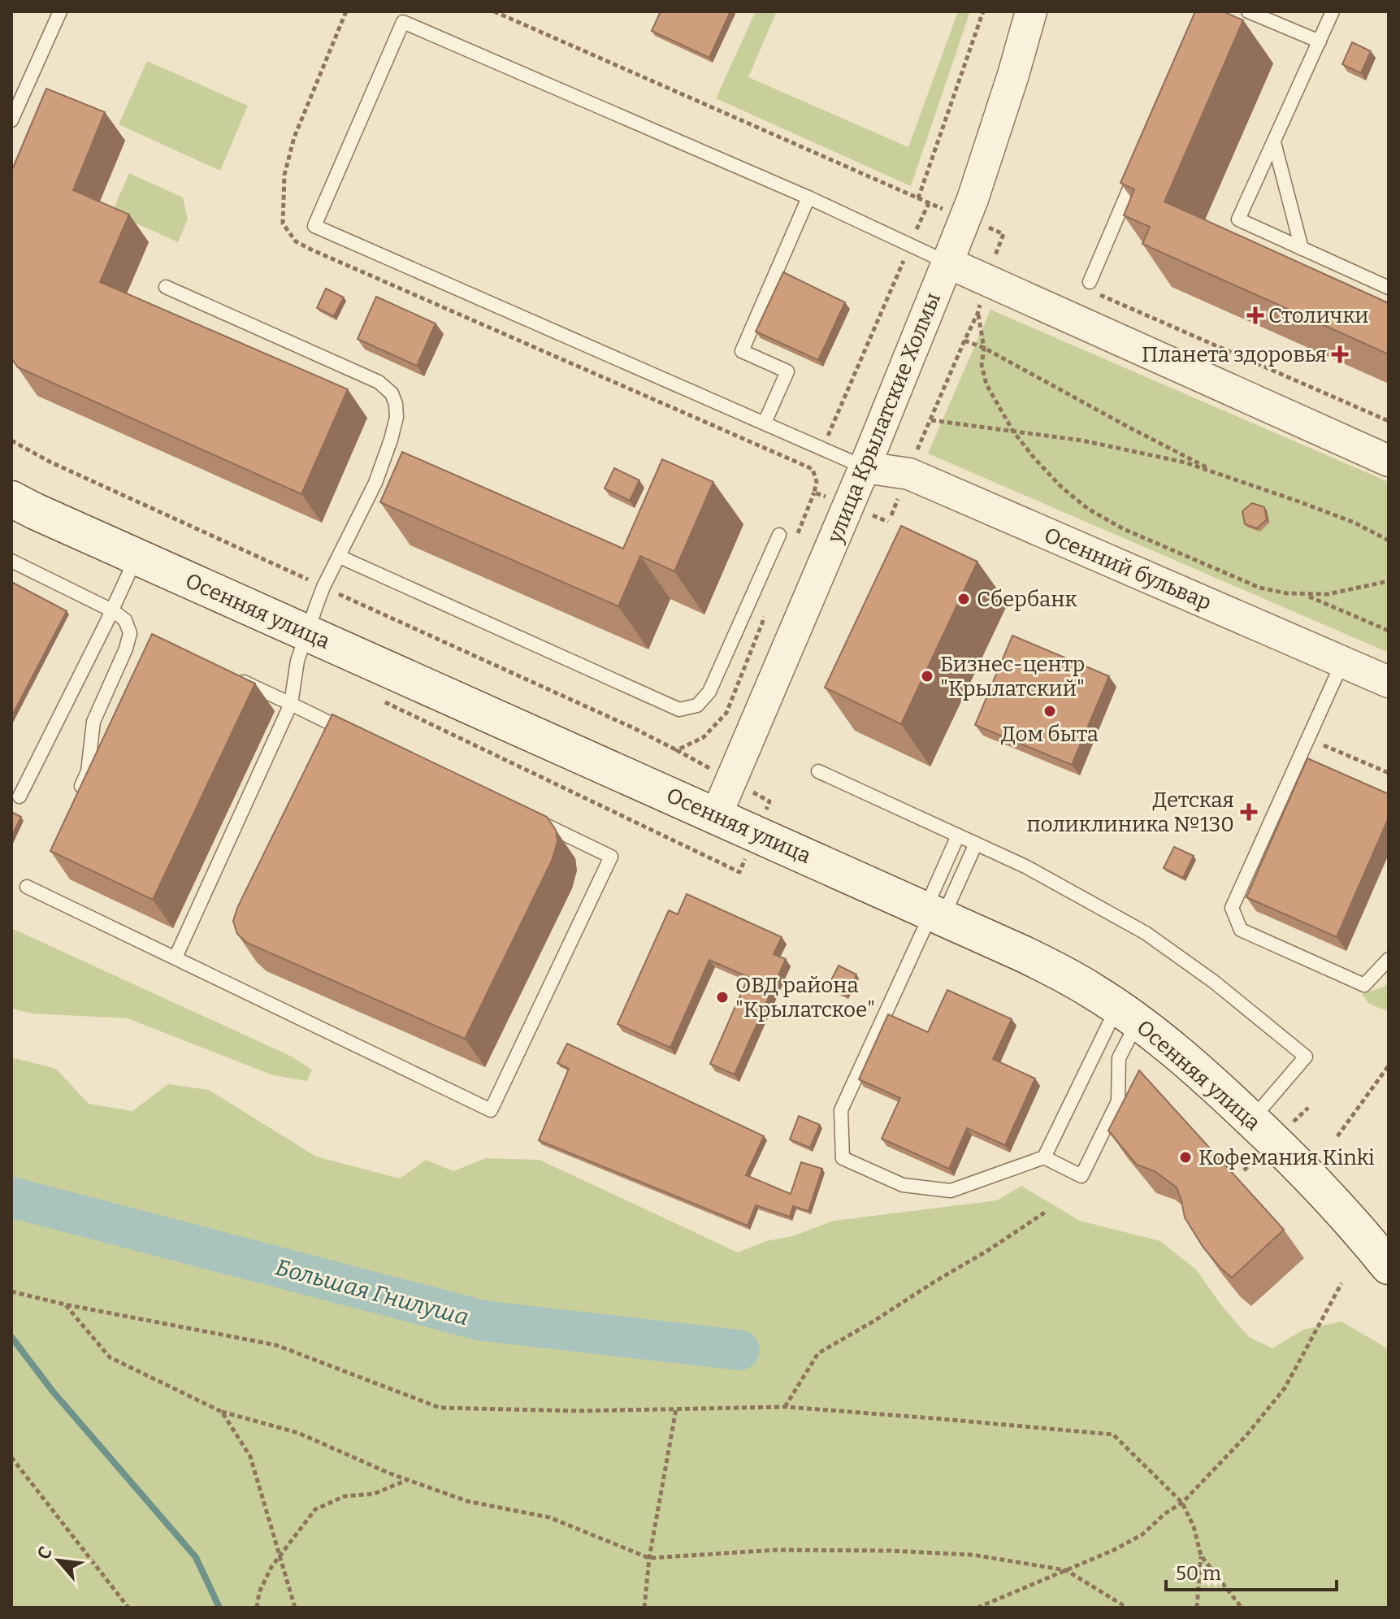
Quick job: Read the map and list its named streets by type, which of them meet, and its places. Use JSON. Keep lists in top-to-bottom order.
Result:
{
  "streets": {
    "main road": ["Осенняя улица"],
    "street": ["улица Крылатские Холмы", "Осенний бульвар"]
  },
  "crossings": [
    ["улица Крылатские Холмы", "Осенний бульвар"],
    ["улица Крылатские Холмы", "Осенняя улица"]
  ],
  "water": ["Большая Гнилуша"],
  "places": {
    "health": ["Столички", "Планета здоровья", "Детская поликлиника №130"],
    "other": [
      "Сбербанк",
      "Бизнес-центр \"Крылатский\"",
      "Дом быта",
      "ОВД района \"Крылатское\"",
      "Кофемания Kinki"
    ]
  },
  "scale_bar": "50 m",
  "north": "top left"
}
